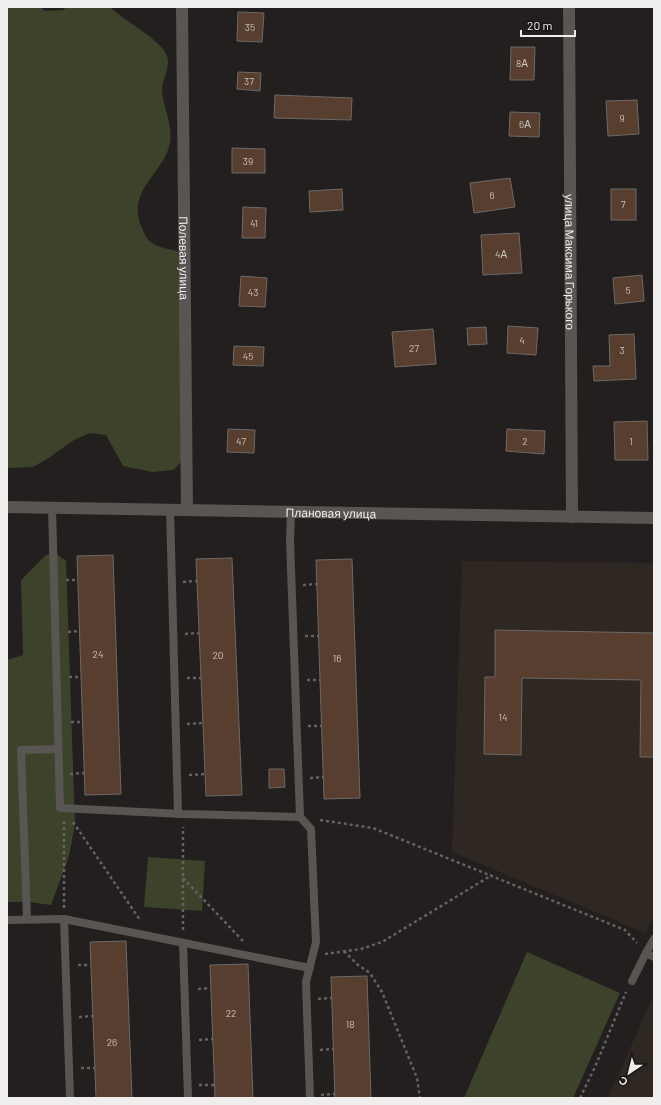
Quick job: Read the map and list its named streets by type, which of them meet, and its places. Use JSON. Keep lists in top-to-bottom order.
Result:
{
  "streets": {
    "street": ["Полевая улица", "улица Максима Горького", "Плановая улица"]
  },
  "crossings": [
    ["Полевая улица", "Плановая улица"],
    ["улица Максима Горького", "Плановая улица"]
  ],
  "house_numbers": [
    "35",
    "8А",
    "37",
    "9",
    "6А",
    "39",
    "6",
    "7",
    "41",
    "4А",
    "5",
    "43",
    "4",
    "27",
    "3",
    "45",
    "47",
    "2",
    "1",
    "24",
    "20",
    "16",
    "14",
    "22",
    "18",
    "26"
  ],
  "scale_bar": "20 m",
  "north": "bottom left"
}
